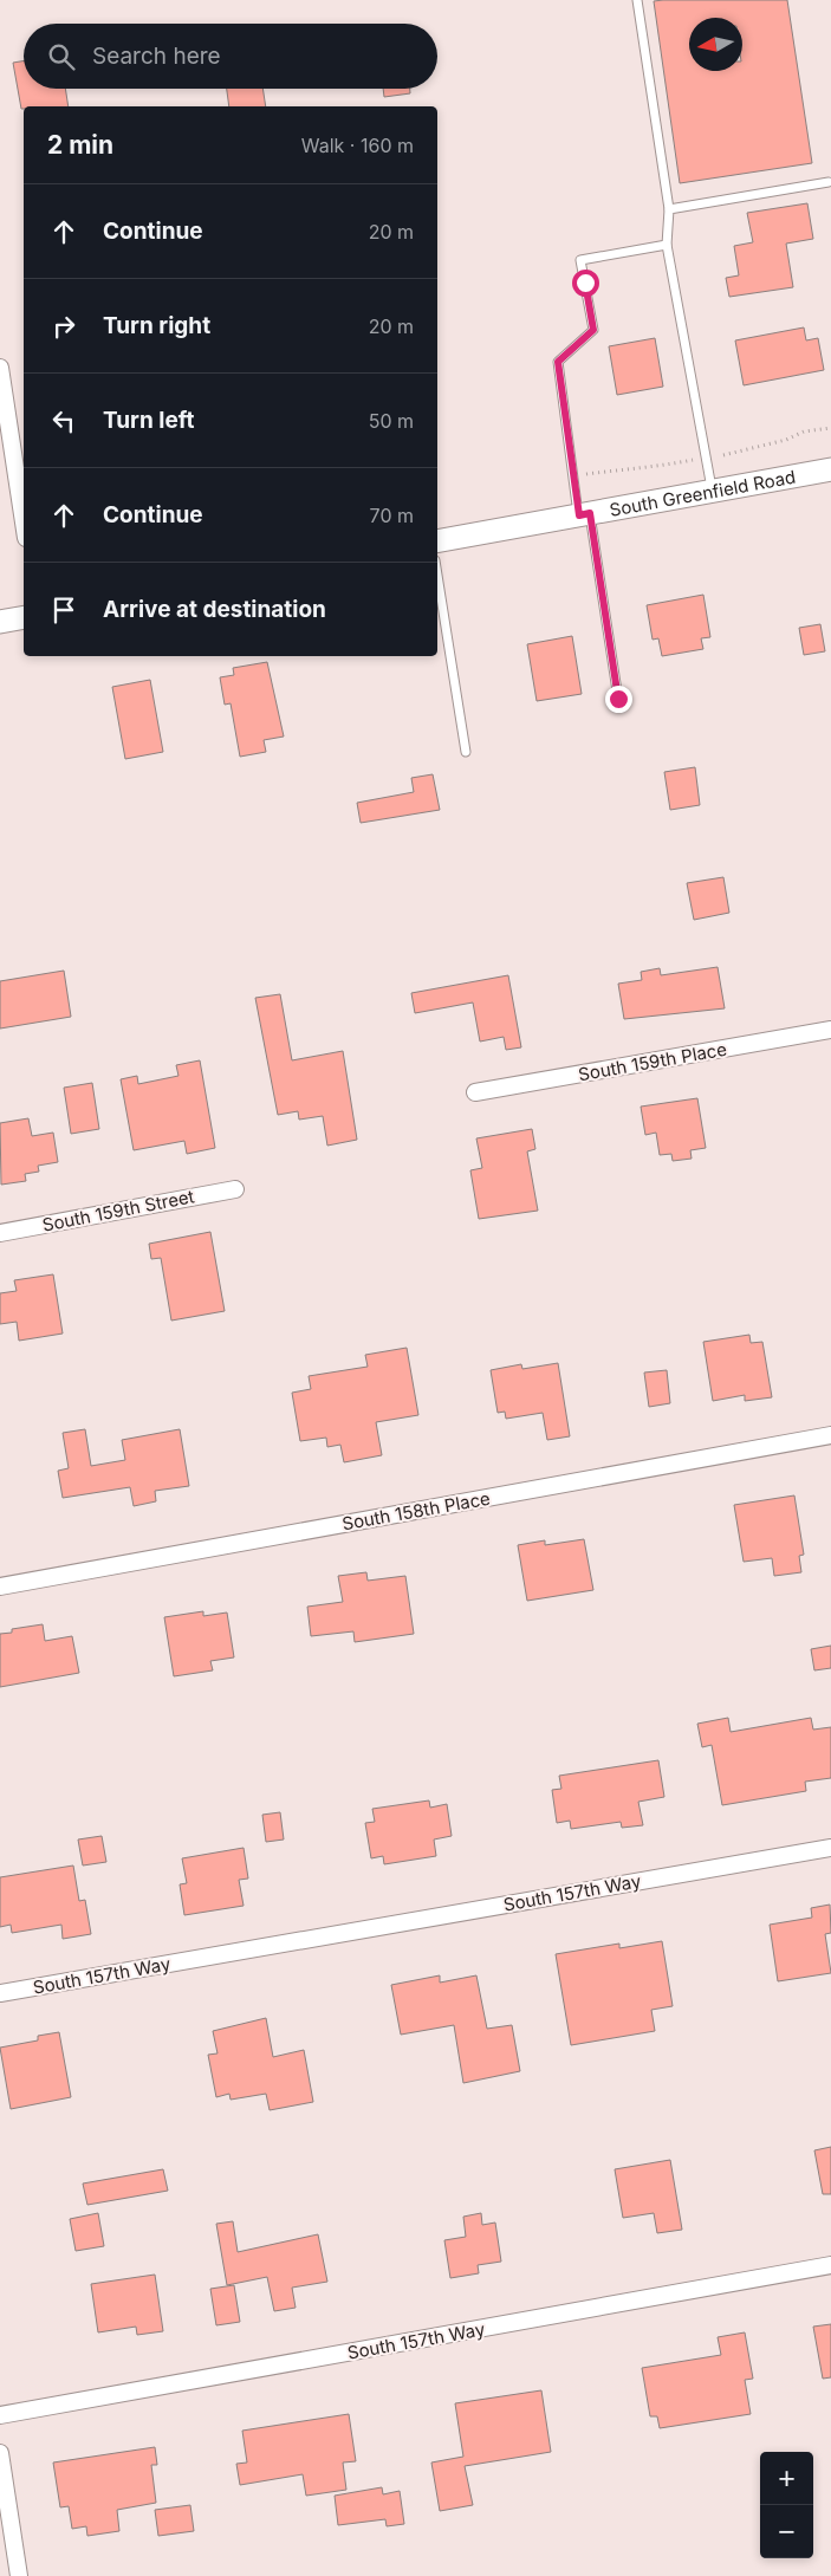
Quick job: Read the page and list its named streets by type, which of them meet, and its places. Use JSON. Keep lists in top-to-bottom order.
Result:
{
  "streets": {
    "main road": ["South Greenfield Road"],
    "street": [
      "South 159th Place",
      "South 159th Street",
      "South 158th Place",
      "South 157th Way"
    ]
  },
  "north": "left",
  "page": {
    "search": "Search here",
    "heading": ["2 min", "Walk · 160 m"],
    "list": [
      ["Continue", "20 m"],
      ["Turn right", "20 m"],
      ["Turn left", "50 m"],
      ["Continue", "70 m"],
      "Arrive at destination"
    ],
    "map_buttons": ["+", "−"]
  }
}
